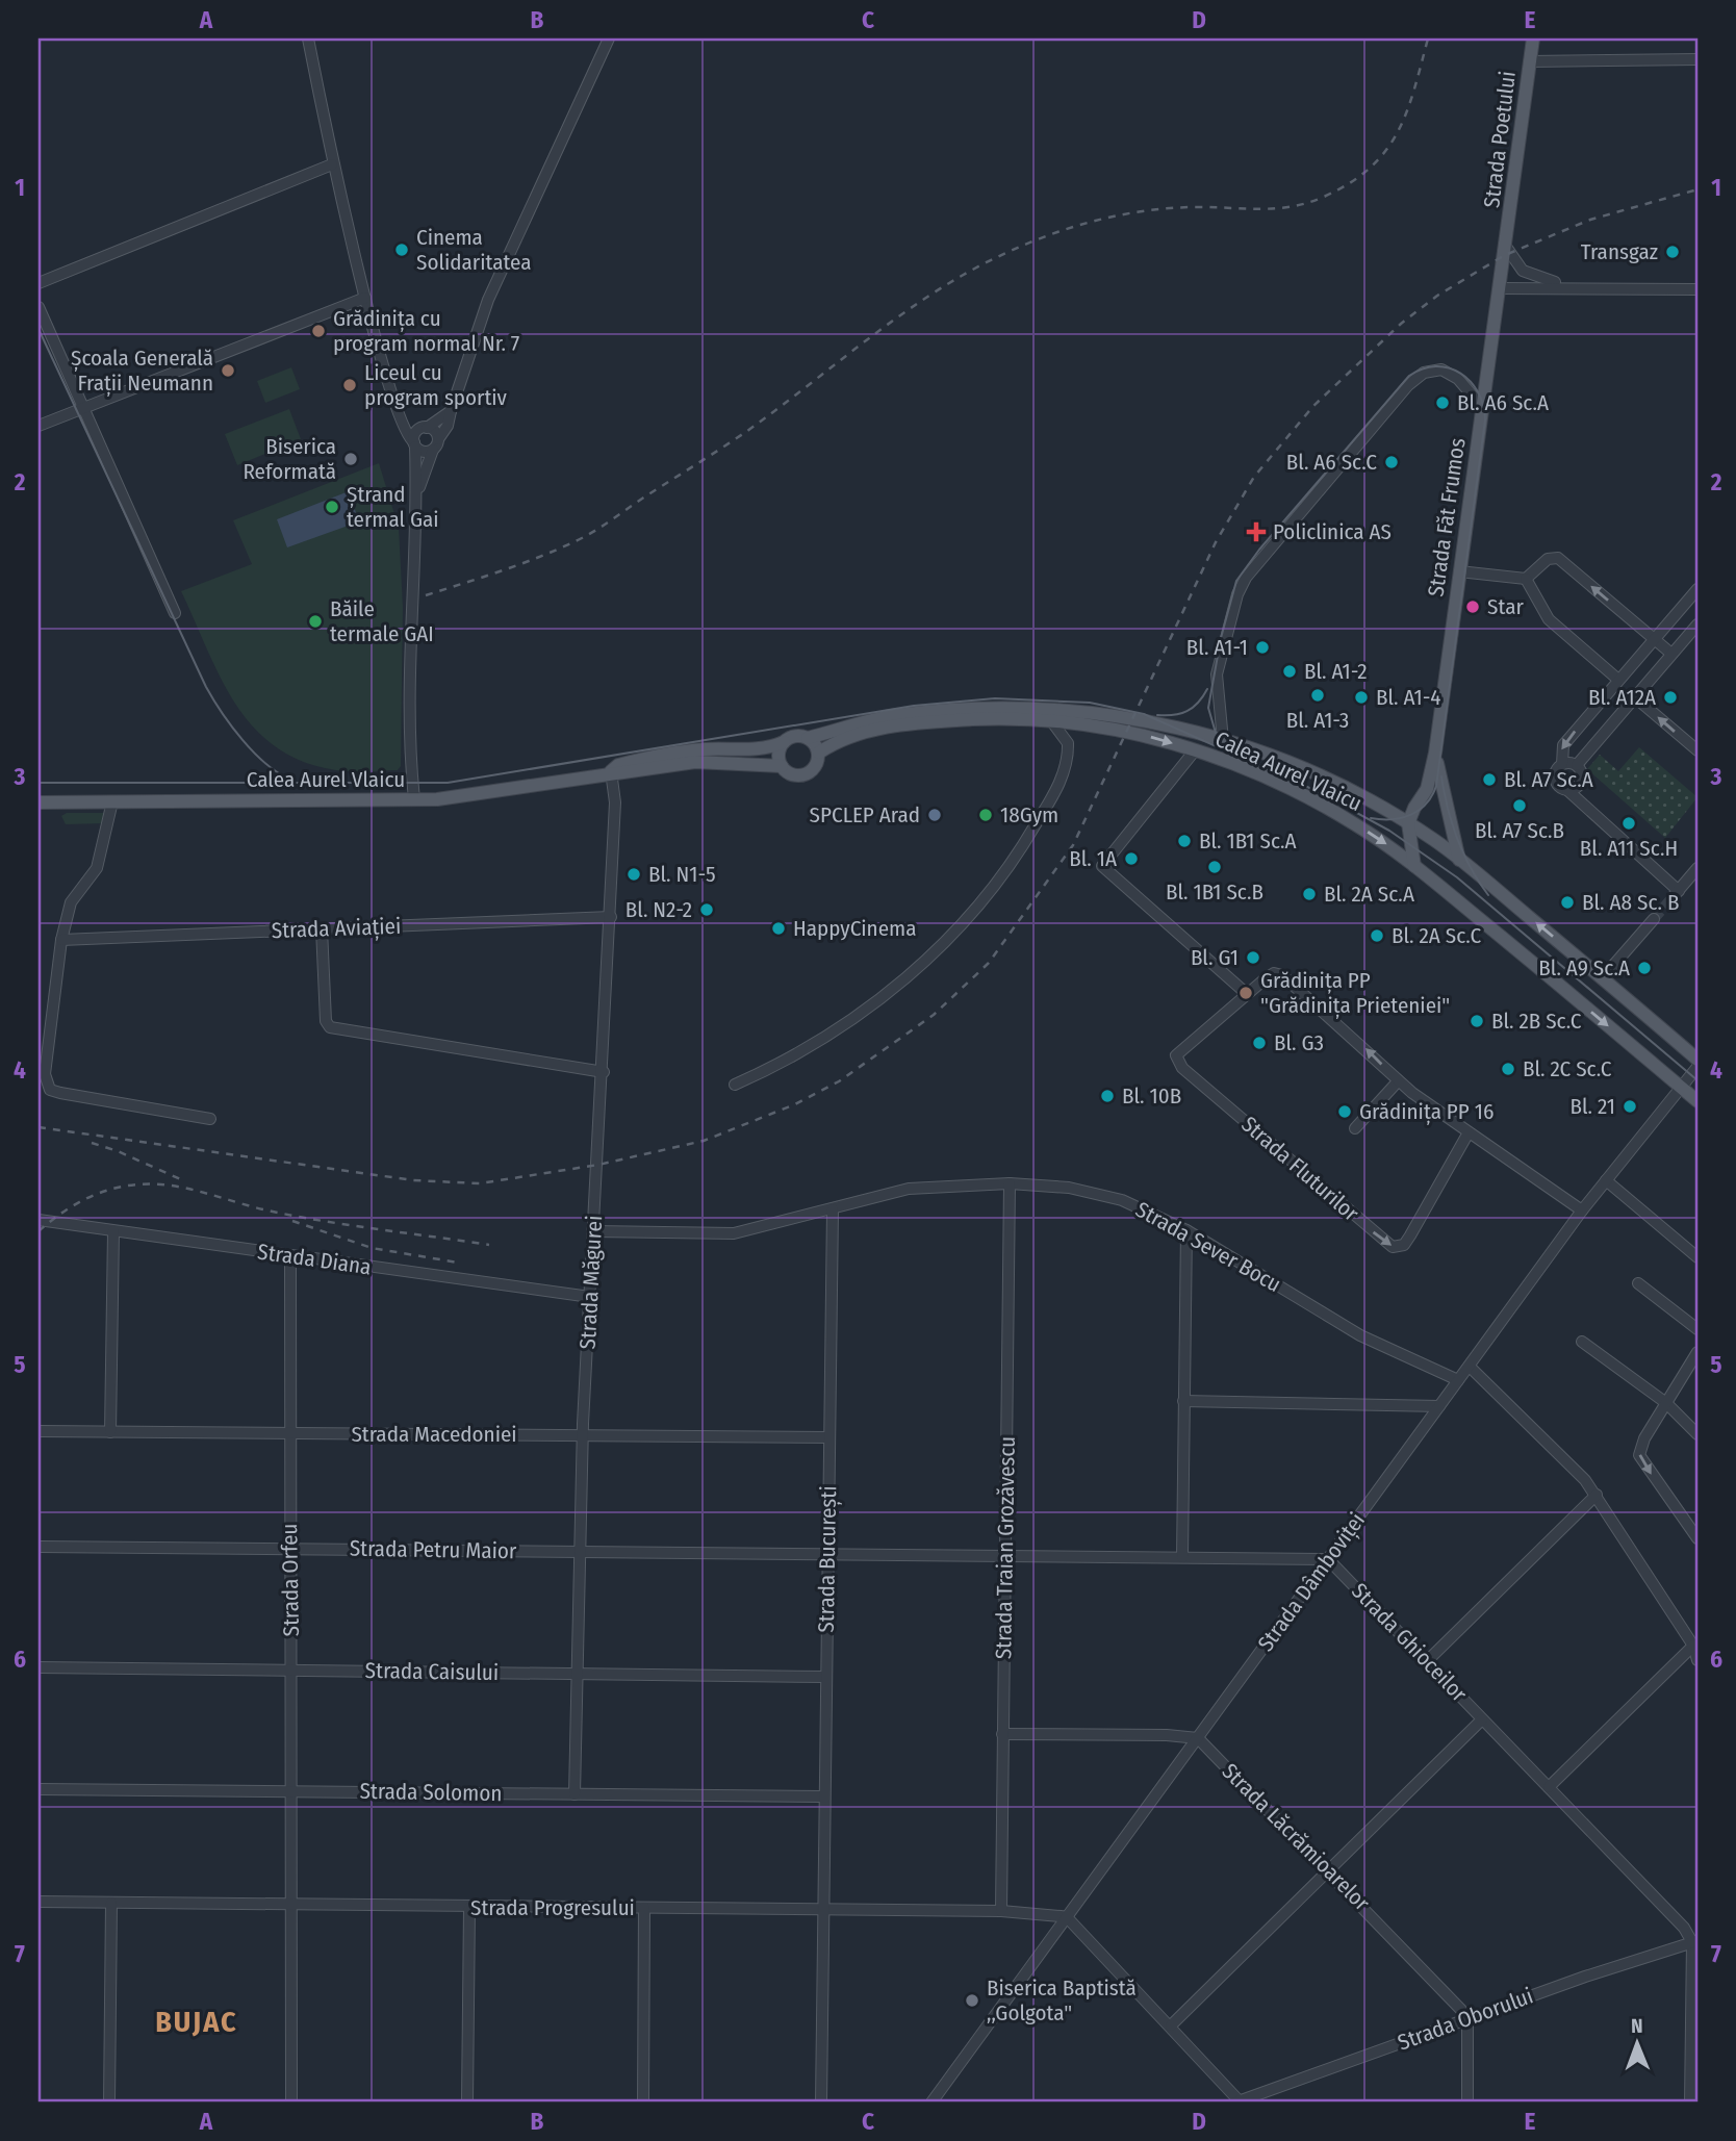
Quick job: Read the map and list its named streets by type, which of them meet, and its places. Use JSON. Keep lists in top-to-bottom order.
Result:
{
  "streets": {
    "main road": ["Strada Poetului", "Strada Făt Frumos", "Calea Aurel Vlaicu"],
    "street": [
      "Strada Aviației",
      "Strada Fluturilor",
      "Strada Sever Bocu",
      "Strada Diana",
      "Strada Măgurei",
      "Strada Macedoniei",
      "Strada Traian Grozăvescu",
      "Strada Petru Maior",
      "Strada București",
      "Strada Orfeu",
      "Strada Dâmboviței",
      "Strada Ghioceilor",
      "Strada Caisului",
      "Strada Solomon",
      "Strada Lăcrămioarelor",
      "Strada Progresului",
      "Strada Oborului"
    ]
  },
  "crossings": [
    ["Strada Poetului", "Strada Făt Frumos"],
    ["Strada Făt Frumos", "Calea Aurel Vlaicu"],
    ["Calea Aurel Vlaicu", "Strada Măgurei"],
    ["Calea Aurel Vlaicu", "Strada Dâmboviței"],
    ["Strada Aviației", "Strada Măgurei"],
    ["Strada Sever Bocu", "Strada Măgurei"],
    ["Strada Sever Bocu", "Strada Traian Grozăvescu"],
    ["Strada Sever Bocu", "Strada București"],
    ["Strada Sever Bocu", "Strada Dâmboviței"],
    ["Strada Diana", "Strada Măgurei"],
    ["Strada Diana", "Strada Orfeu"],
    ["Strada Măgurei", "Strada Macedoniei"],
    ["Strada Măgurei", "Strada Petru Maior"],
    ["Strada Măgurei", "Strada Caisului"],
    ["Strada Măgurei", "Strada Solomon"],
    ["Strada Macedoniei", "Strada București"],
    ["Strada Macedoniei", "Strada Orfeu"],
    ["Strada Traian Grozăvescu", "Strada Progresului"],
    ["Strada Petru Maior", "Strada București"],
    ["Strada Petru Maior", "Strada Orfeu"],
    ["Strada București", "Strada Caisului"],
    ["Strada București", "Strada Solomon"],
    ["Strada București", "Strada Progresului"],
    ["Strada Orfeu", "Strada Caisului"],
    ["Strada Orfeu", "Strada Solomon"],
    ["Strada Orfeu", "Strada Progresului"],
    ["Strada Dâmboviței", "Strada Ghioceilor"],
    ["Strada Dâmboviței", "Strada Lăcrămioarelor"],
    ["Strada Dâmboviței", "Strada Progresului"],
    ["Strada Ghioceilor", "Strada Oborului"],
    ["Strada Lăcrămioarelor", "Strada Oborului"]
  ],
  "districts": ["BUJAC"],
  "places": {
    "other": [
      "Cinema Solidaritatea",
      "Transgaz",
      "Grădinița cu program normal Nr. 7",
      "Școala Generală Frații Neumann",
      "Liceul cu program sportiv",
      "Bl. A6 Sc.A",
      "Biserica Reformată",
      "Bl. A6 Sc.C",
      "Ștrand termal Gai",
      "Star",
      "Băile termale GAI",
      "Bl. A1-1",
      "Bl. A1-2",
      "Bl. A1-3",
      "Bl. A1-4",
      "Bl. A12A",
      "Bl. A7 Sc.A",
      "Bl. A7 Sc.B",
      "SPCLEP Arad",
      "18Gym",
      "Bl. A11 Sc.H",
      "Bl. 1B1 Sc.A",
      "Bl. 1A",
      "Bl. 1B1 Sc.B",
      "Bl. N1-5",
      "Bl. 2A Sc.A",
      "Bl. A8 Sc. B",
      "Bl. N2-2",
      "HappyCinema",
      "Bl. 2A Sc.C",
      "Bl. G1",
      "Bl. A9 Sc.A",
      "Grădinița PP \"Grădinița Prieteniei\"",
      "Bl. 2B Sc.C",
      "Bl. G3",
      "Bl. 2C Sc.C",
      "Bl. 10B",
      "Bl. 21",
      "Grădinița PP 16",
      "Biserica Baptistă ,,Golgota\""
    ],
    "health": ["Policlinica AS"]
  },
  "north": "top",
  "grid": {
    "columns": [
      "A",
      "B",
      "C",
      "D",
      "E"
    ],
    "rows": [
      "1",
      "2",
      "3",
      "4",
      "5",
      "6",
      "7"
    ]
  }
}
